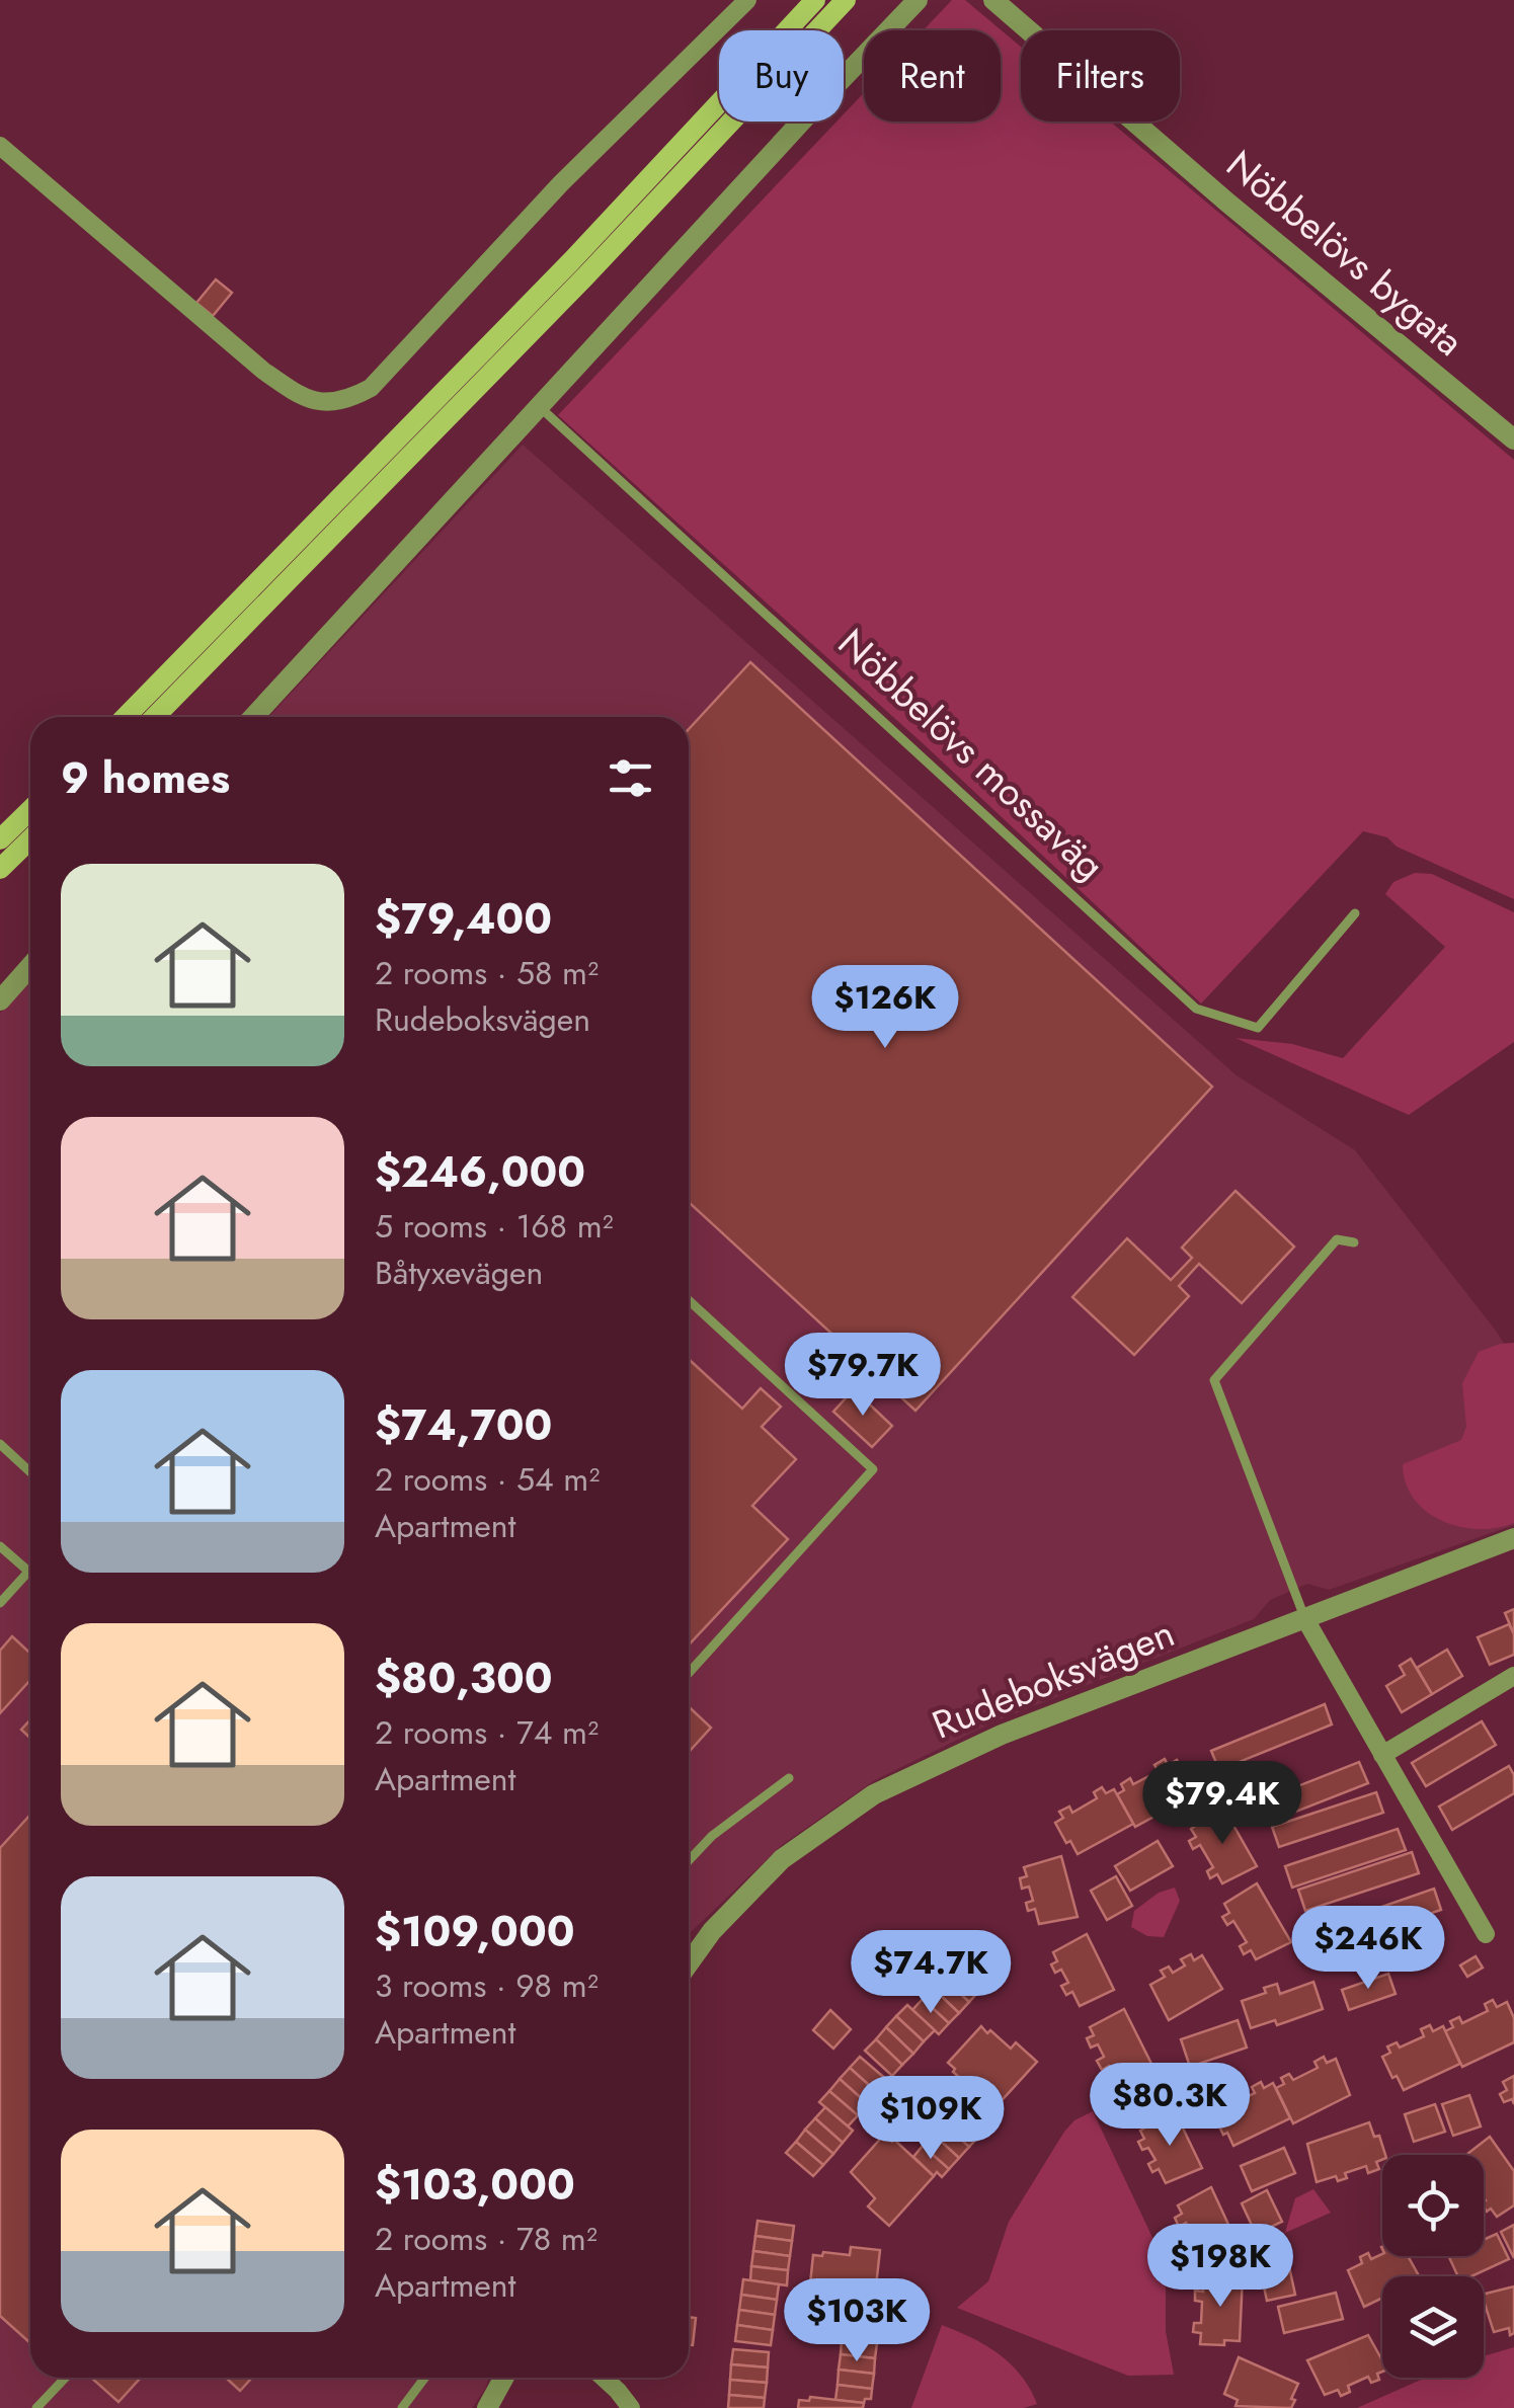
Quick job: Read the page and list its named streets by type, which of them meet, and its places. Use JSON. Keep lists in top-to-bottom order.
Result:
{
  "streets": {
    "street": ["Nöbbelövs bygata", "Rudeboksvägen"],
    "lane": ["Nöbbelövs mossaväg"]
  },
  "page": {
    "chip": ["Buy", "Rent", "Filters"],
    "heading": "9 homes",
    "list": [
      {
        "name": "$79,400",
        "note": "2 rooms · 58 m² · Rudeboksvägen"
      },
      {
        "name": "$246,000",
        "note": "5 rooms · 168 m² · Båtyxevägen"
      },
      {
        "name": "$74,700",
        "note": "2 rooms · 54 m² · Apartment"
      },
      {
        "name": "$80,300",
        "note": "2 rooms · 74 m² · Apartment"
      },
      {
        "name": "$109,000",
        "note": "3 rooms · 98 m² · Apartment"
      },
      {
        "name": "$103,000",
        "note": "2 rooms · 78 m² · Apartment"
      }
    ],
    "price": [
      "$126K",
      "$79.7K",
      "$79.4K",
      "$246K",
      "$74.7K",
      "$80.3K",
      "$109K",
      "$198K",
      "$103K"
    ]
  }
}
